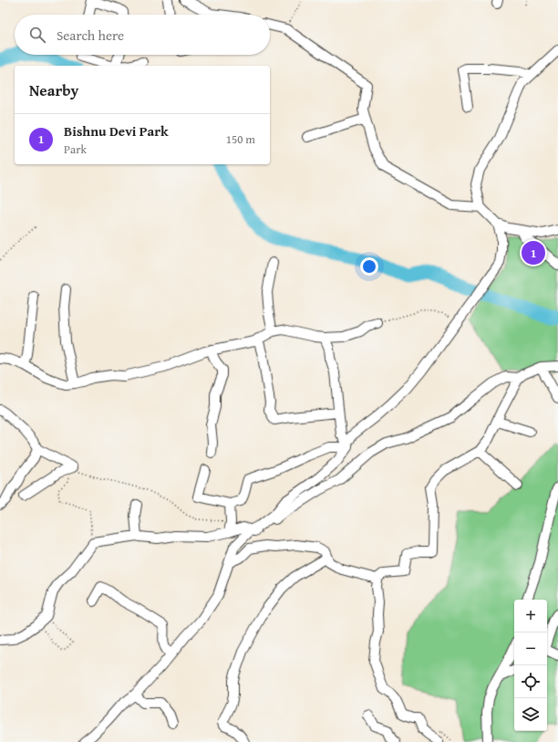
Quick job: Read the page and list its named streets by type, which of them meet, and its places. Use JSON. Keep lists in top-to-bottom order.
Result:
{
  "page": {
    "search": "Search here",
    "heading": "Nearby",
    "list": [
      {
        "mark": "1",
        "name": "Bishnu Devi Park",
        "note": "Park",
        "value": "150 m"
      }
    ],
    "pins": "1",
    "map_buttons": ["+", "−"]
  }
}
